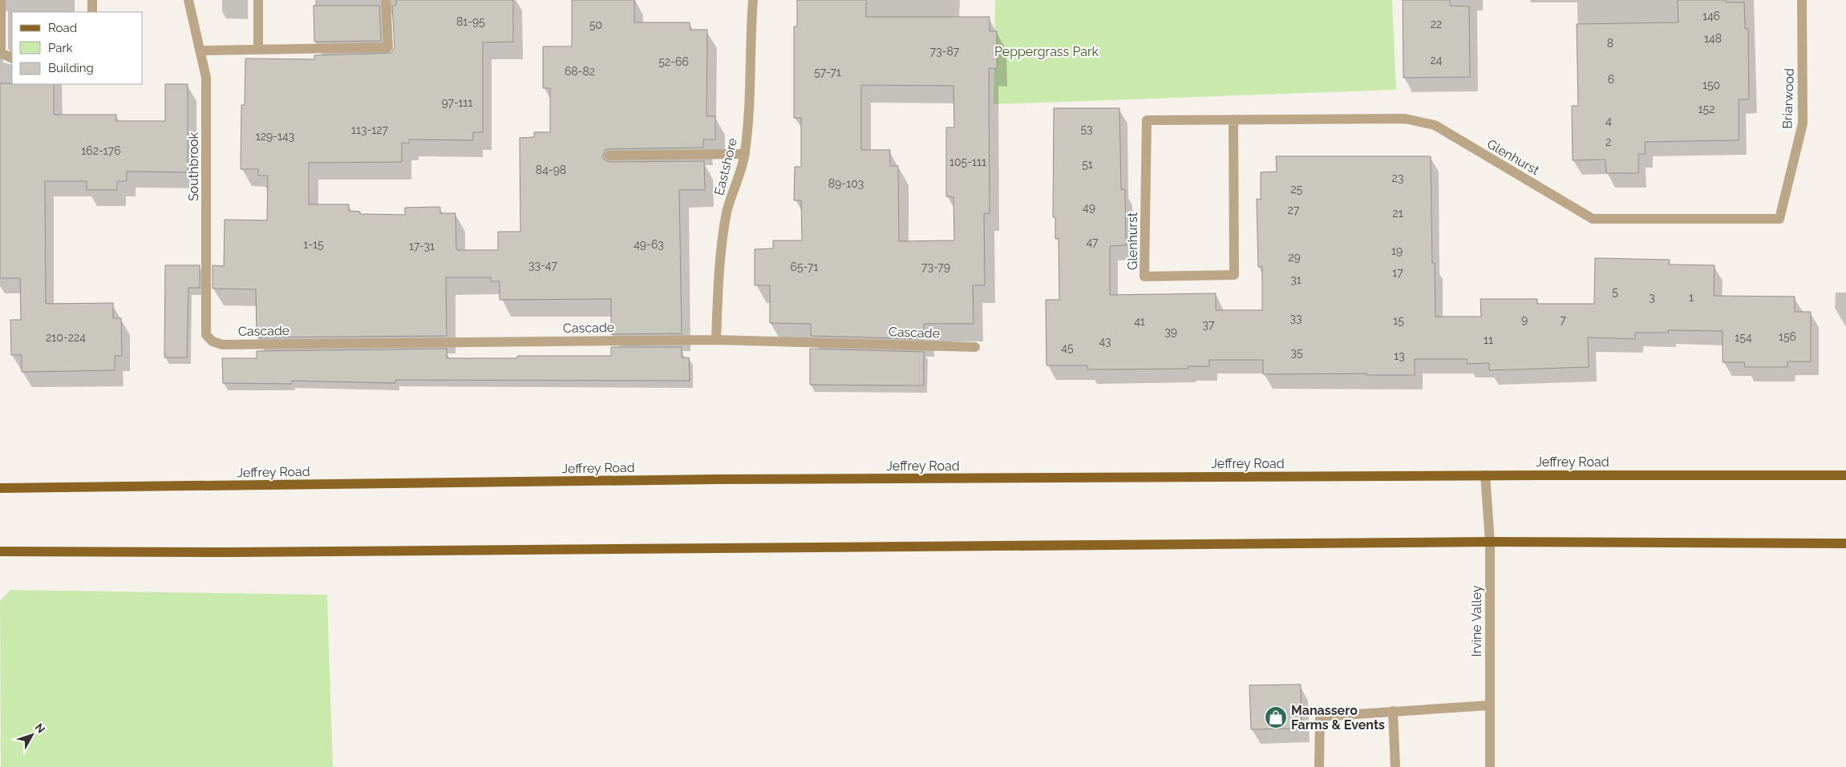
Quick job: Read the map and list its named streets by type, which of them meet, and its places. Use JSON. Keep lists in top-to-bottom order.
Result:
{
  "streets": {
    "main road": ["Jeffrey Road"],
    "street": [
      "Briarwood",
      "Glenhurst",
      "Southbrook",
      "Eastshore",
      "Cascade",
      "Irvine Valley"
    ]
  },
  "crossings": [
    ["Briarwood", "Glenhurst"],
    ["Southbrook", "Cascade"],
    ["Eastshore", "Cascade"],
    ["Jeffrey Road", "Irvine Valley"]
  ],
  "parks": ["Peppergrass Park"],
  "places": {
    "shop": ["Manassero Farms & Events"]
  },
  "house_numbers": [
    "146",
    "81-95",
    "22",
    "50",
    "148",
    "8",
    "73-87",
    "24",
    "52-66",
    "68-82",
    "57-71",
    "6",
    "150",
    "97-111",
    "152",
    "4",
    "53",
    "113-127",
    "129-143",
    "2",
    "162-176",
    "105-111",
    "51",
    "84-98",
    "23",
    "89-103",
    "25",
    "49",
    "27",
    "21",
    "47",
    "1-15",
    "49-63",
    "17-31",
    "19",
    "29",
    "33-47",
    "65-71",
    "73-79",
    "17",
    "31",
    "5",
    "3",
    "1",
    "33",
    "9",
    "7",
    "15",
    "41",
    "37",
    "39",
    "156",
    "210-224",
    "154",
    "11",
    "43",
    "45",
    "35",
    "13"
  ],
  "legend": ["Road", "Park", "Building"],
  "north": "top right"
}
